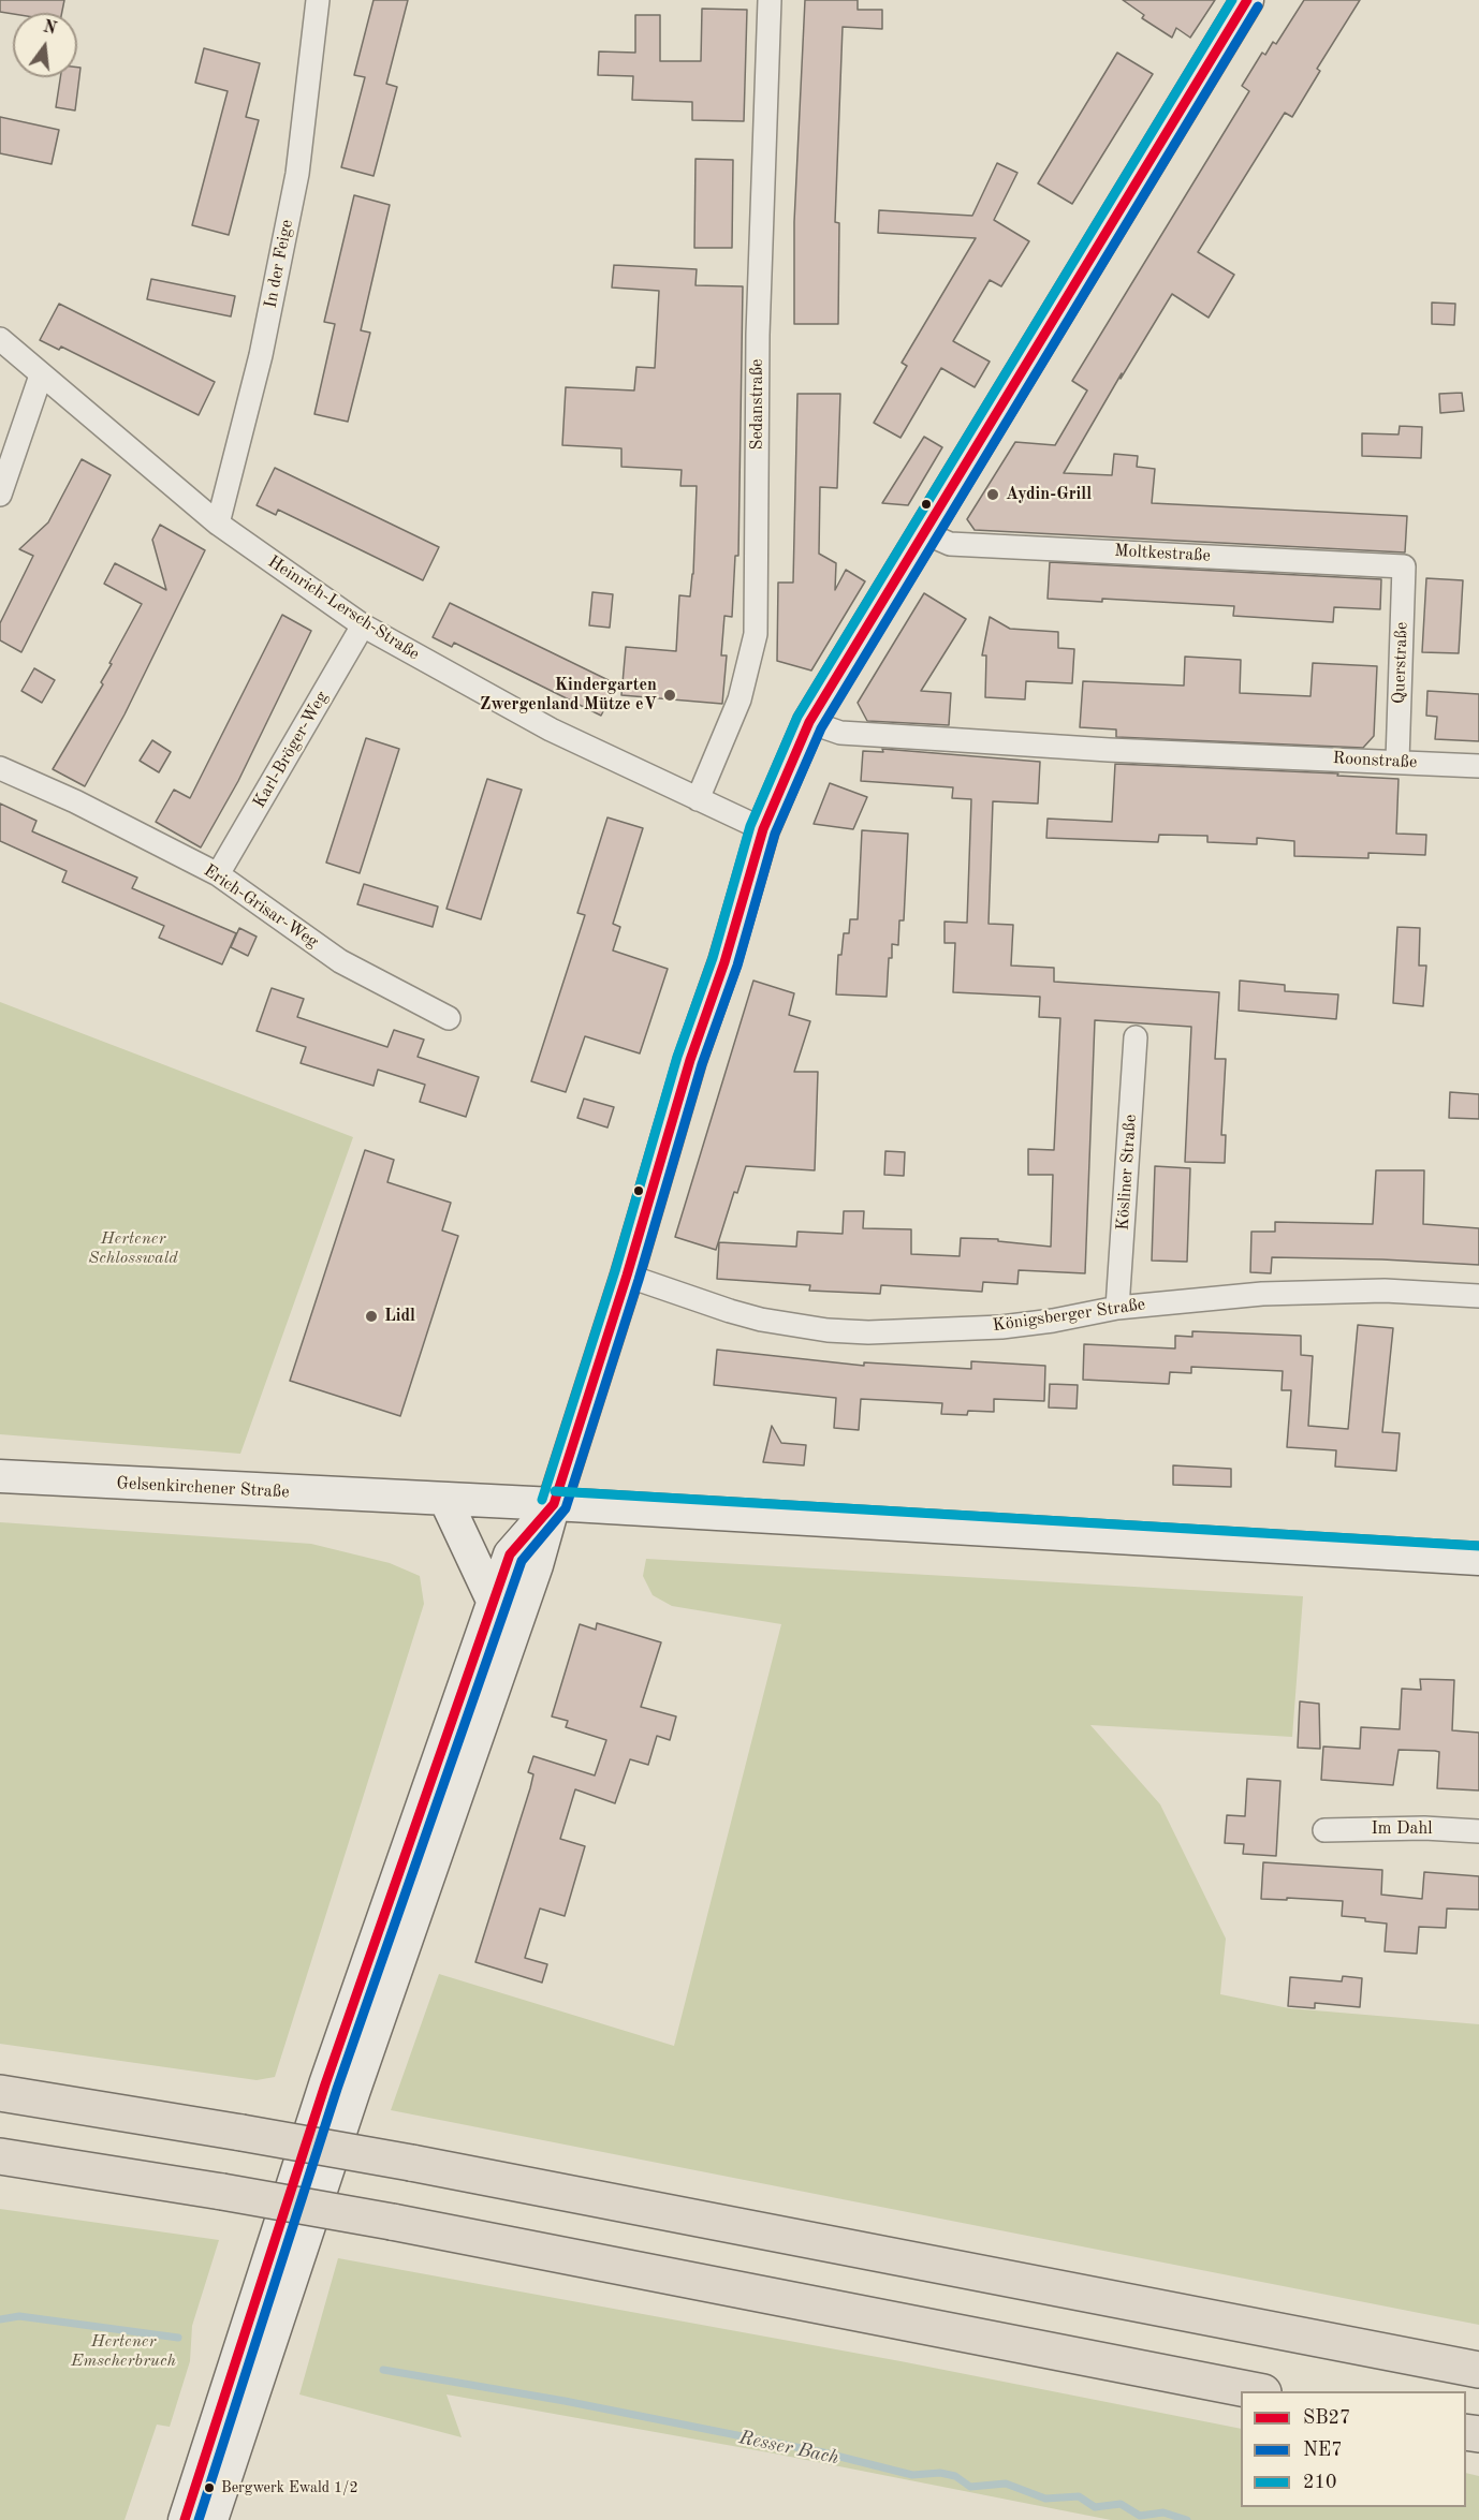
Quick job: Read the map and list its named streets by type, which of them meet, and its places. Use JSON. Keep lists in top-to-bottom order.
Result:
{
  "streets": {
    "main road": ["Gelsenkirchener Straße"],
    "street": [
      "In der Feige",
      "Sedanstraße",
      "Moltkestraße",
      "Heinrich-Lersch-Straße",
      "Querstraße",
      "Karl-Bröger-Weg",
      "Roonstraße",
      "Erich-Grisar-Weg",
      "Kösliner Straße",
      "Königsberger Straße",
      "Im Dahl"
    ]
  },
  "crossings": [
    ["In der Feige", "Heinrich-Lersch-Straße"],
    ["Sedanstraße", "Heinrich-Lersch-Straße"],
    ["Moltkestraße", "Querstraße"],
    ["Heinrich-Lersch-Straße", "Karl-Bröger-Weg"],
    ["Querstraße", "Roonstraße"],
    ["Karl-Bröger-Weg", "Erich-Grisar-Weg"],
    ["Kösliner Straße", "Königsberger Straße"]
  ],
  "water": ["Resser Bach"],
  "parks": ["Hertener Schlosswald", "Hertener Emscherbruch"],
  "places": [
    "Aydin-Grill",
    "Kindergarten Zwergenland Mütze eV",
    "Lidl",
    "Bergwerk Ewald 1/2"
  ],
  "lines": ["transit line SB27", "transit line 210", "transit line NE7"],
  "legend": ["SB27", "NE7", "210"],
  "north": "top"
}
